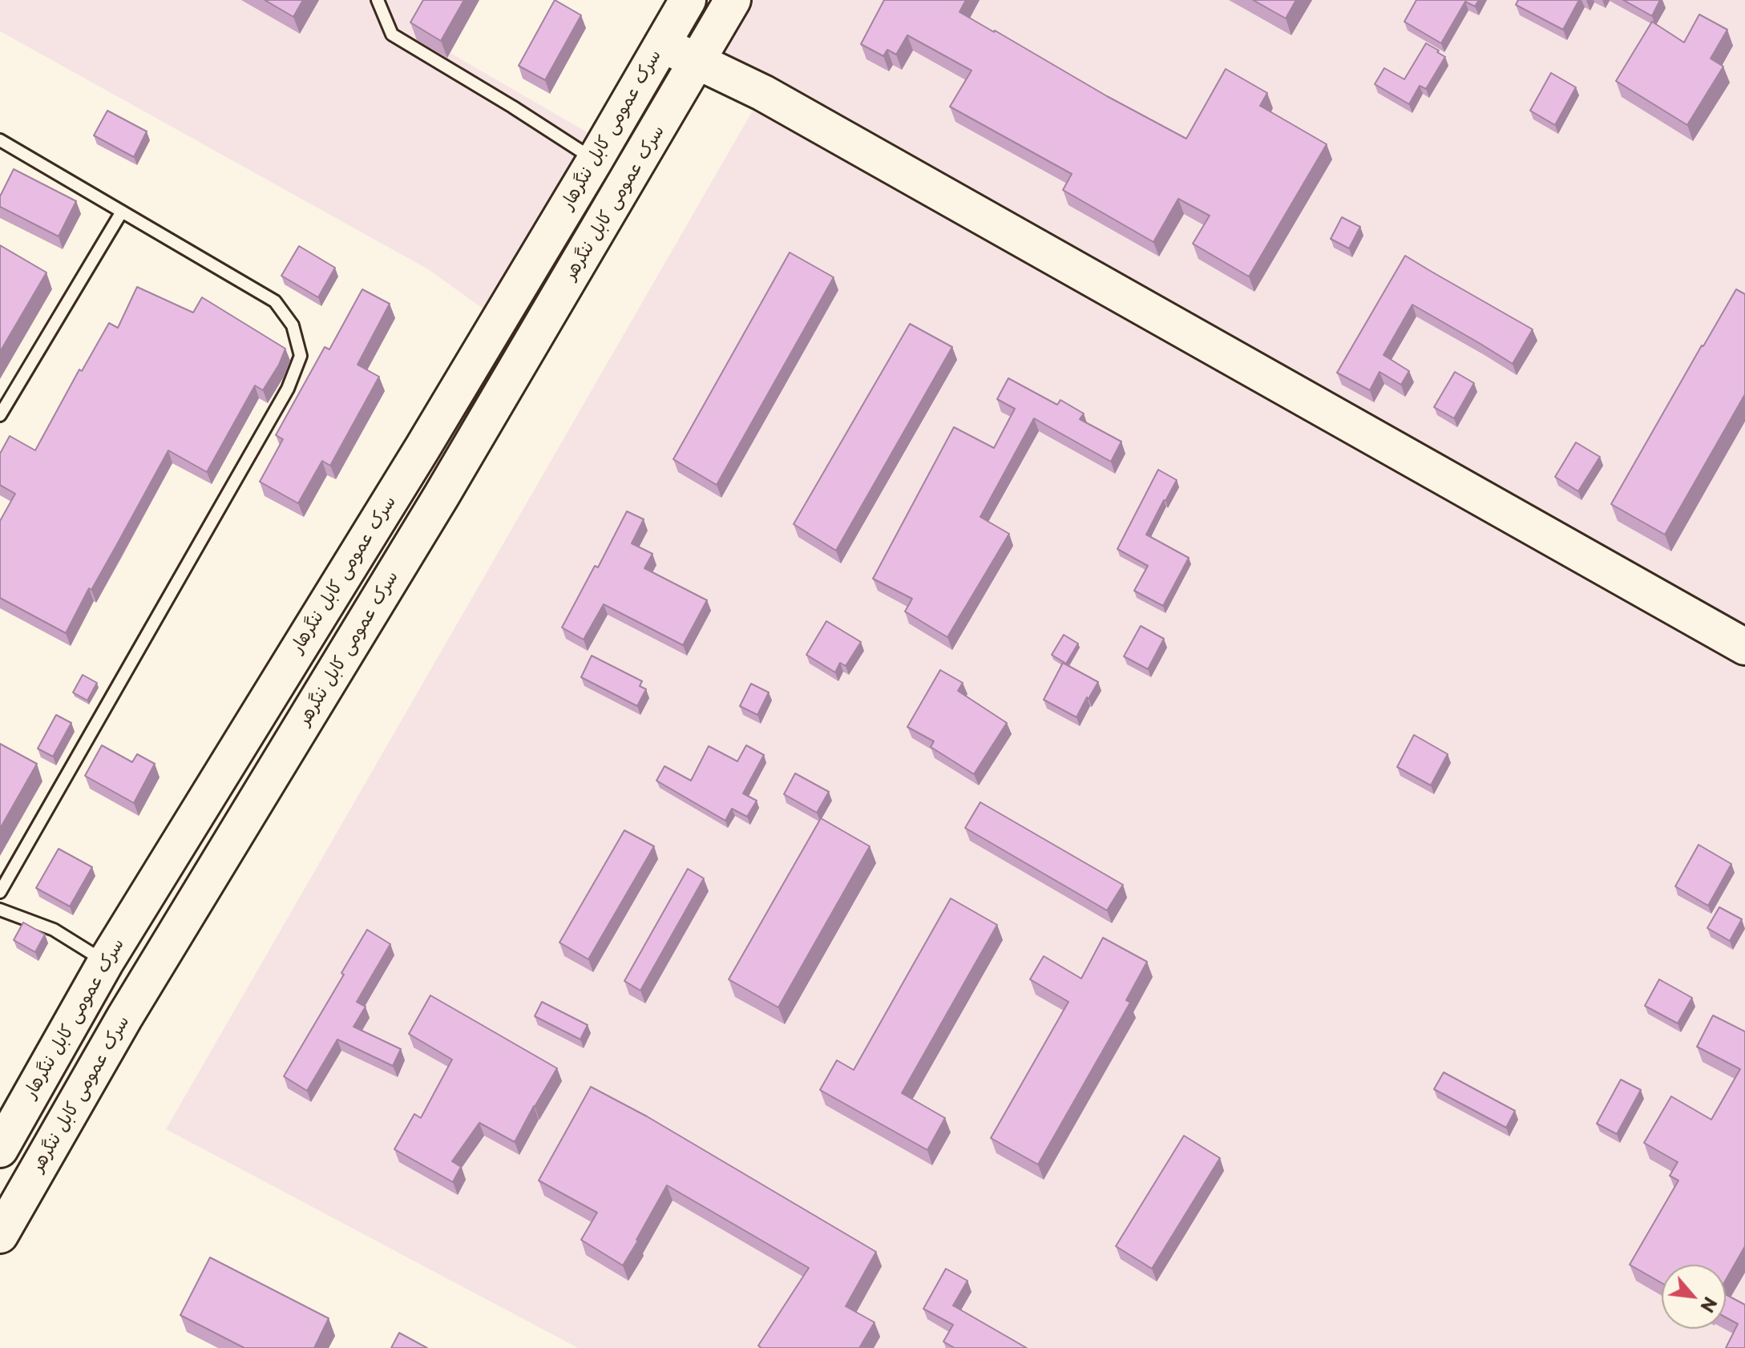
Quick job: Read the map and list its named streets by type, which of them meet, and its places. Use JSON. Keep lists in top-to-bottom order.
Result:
{
  "streets": {
    "highway": ["سرک عمومی کابل ننگرهار", "سرک عمومی کابل ننگرهر"]
  },
  "north": "bottom right"
}
